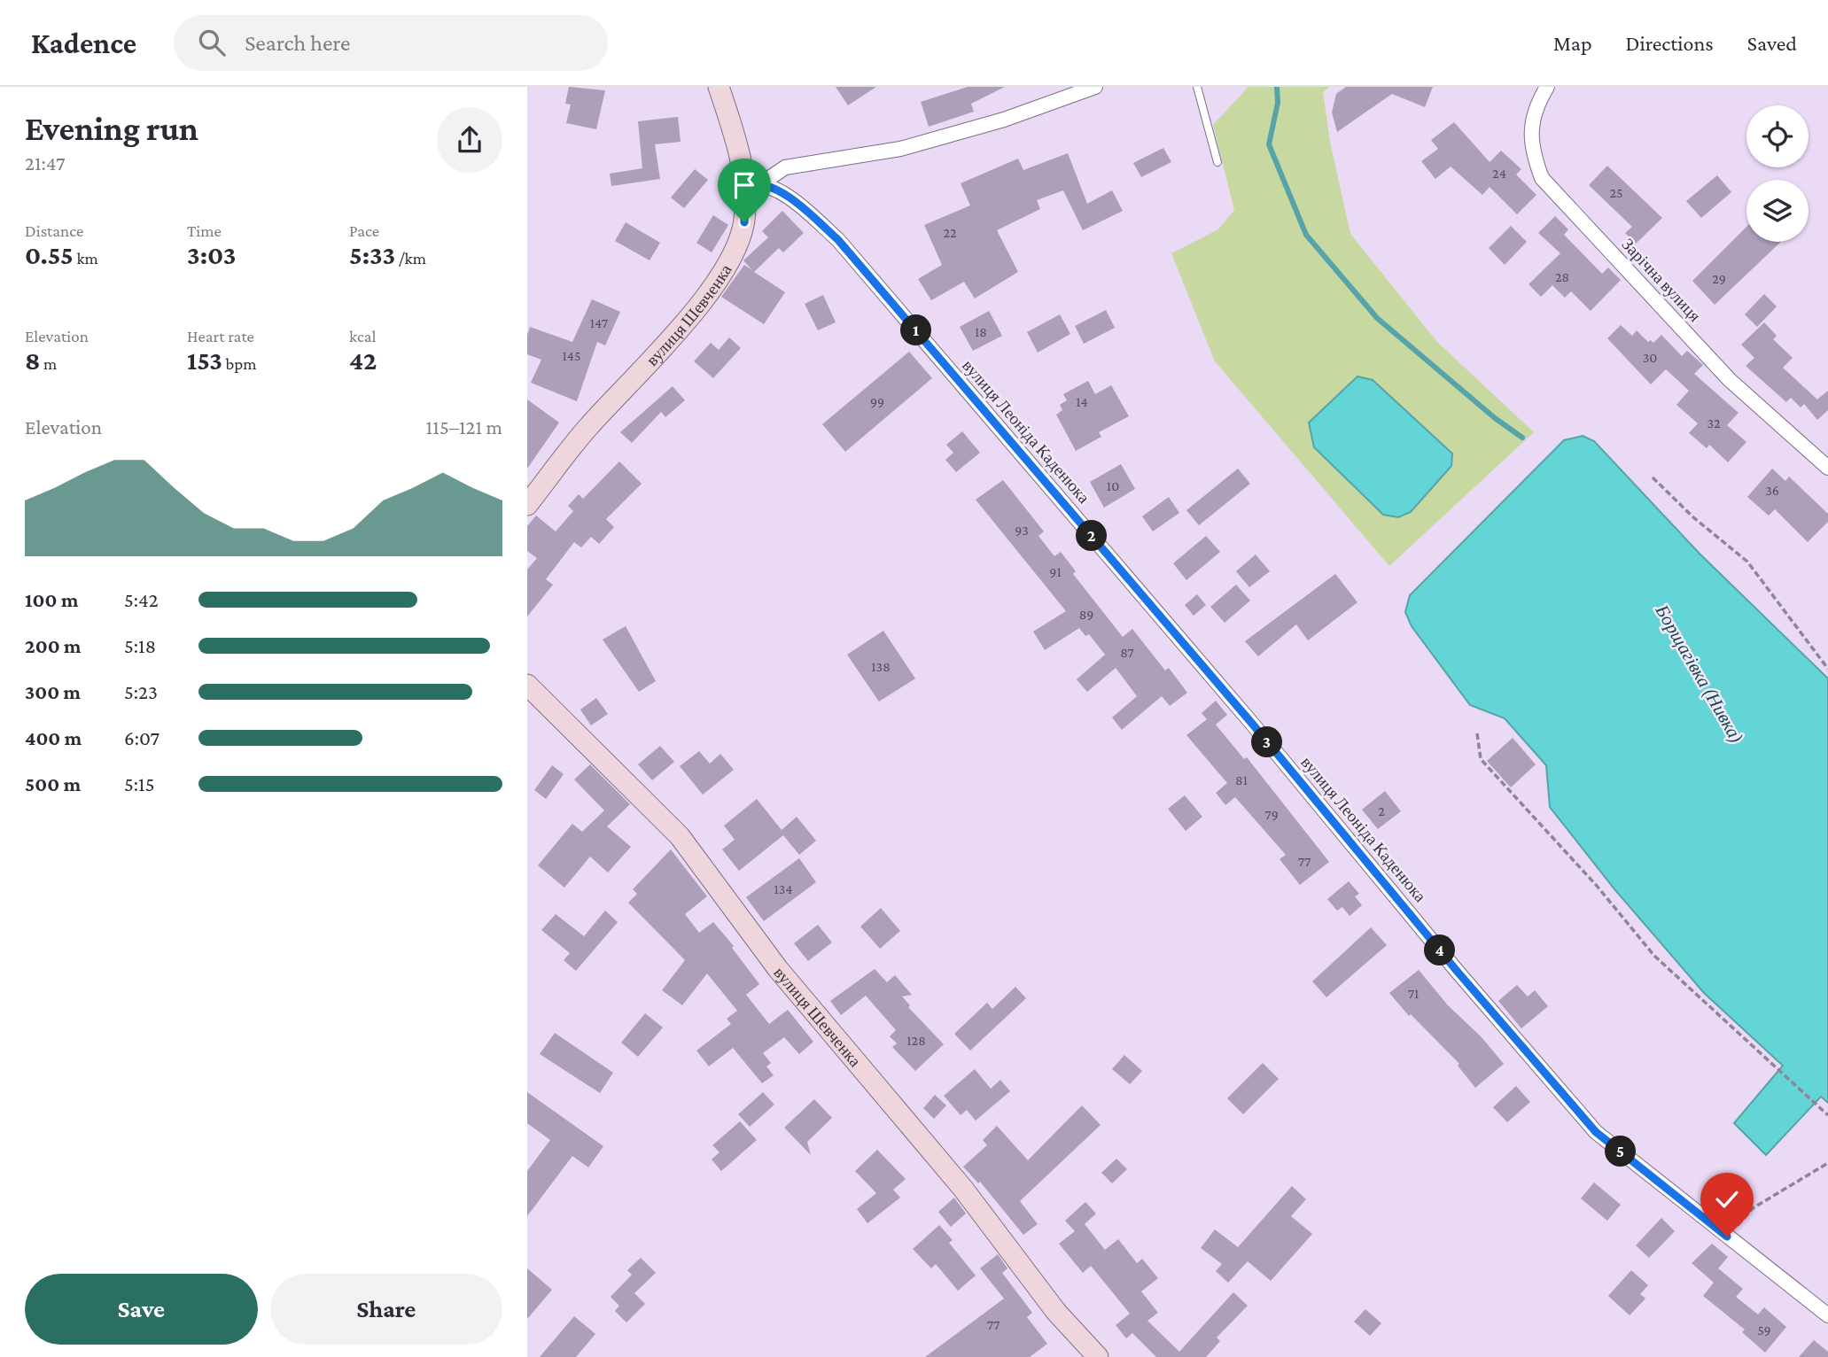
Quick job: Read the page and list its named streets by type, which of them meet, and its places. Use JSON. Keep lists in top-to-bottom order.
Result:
{
  "streets": {
    "street": ["Зарічна вулиця", "вулиця Шевченка", "вулиця Леоніда Каденюка"]
  },
  "crossings": [
    ["вулиця Шевченка", "вулиця Леоніда Каденюка"]
  ],
  "water": ["Борщагівка (Нивка)"],
  "house_numbers": [
    "24",
    "25",
    "22",
    "28",
    "29",
    "147",
    "18",
    "145",
    "30",
    "99",
    "14",
    "32",
    "10",
    "36",
    "93",
    "91",
    "89",
    "87",
    "138",
    "81",
    "2",
    "79",
    "77",
    "134",
    "71",
    "128",
    "77",
    "59"
  ],
  "page": {
    "header": "Kadence",
    "search": "Search here",
    "nav": ["Map", "Directions", "Saved"],
    "heading": ["Evening run", "21:47"],
    "stats": [
      ["Distance", "0.55 km"],
      ["Time", "3:03"],
      ["Pace", "5:33 /km"],
      ["Elevation", "8 m"],
      ["Heart rate", "153 bpm"],
      ["kcal", "42"]
    ],
    "pins": [
      "1",
      "2",
      "3",
      "4",
      "5"
    ],
    "chart": ["Elevation", "115–121 m"],
    "list": [
      {
        "name": "100 m",
        "note": "5:42"
      },
      {
        "name": "200 m",
        "note": "5:18"
      },
      {
        "name": "300 m",
        "note": "5:23"
      },
      {
        "name": "400 m",
        "note": "6:07"
      },
      {
        "name": "500 m",
        "note": "5:15"
      }
    ],
    "buttons": ["Save", "Share"]
  }
}
